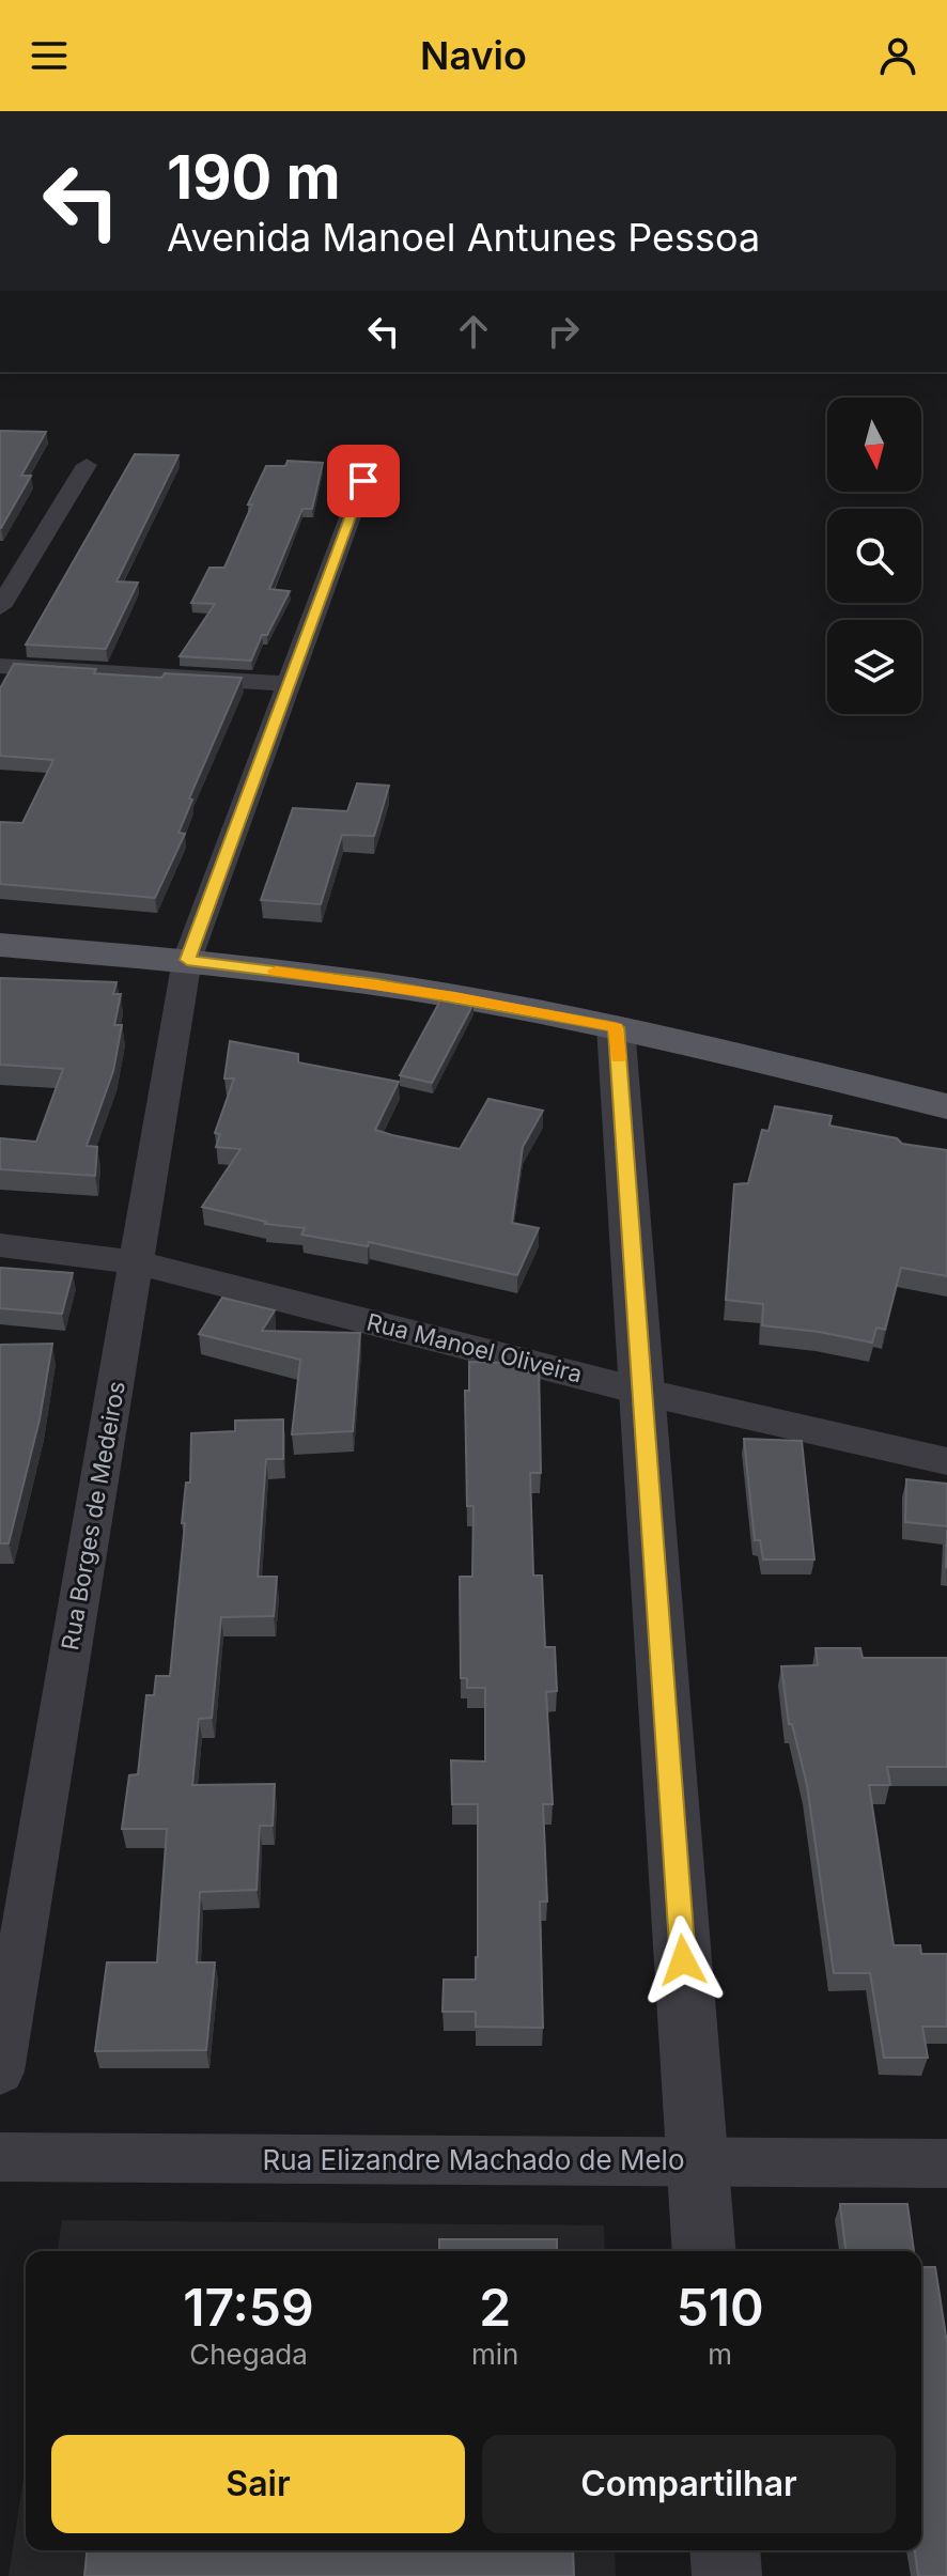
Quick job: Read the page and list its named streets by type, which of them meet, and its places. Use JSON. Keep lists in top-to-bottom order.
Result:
{
  "streets": {
    "street": ["Rua Manoel Oliveira", "Rua Borges de Medeiros", "Rua Elizandre Machado de Melo"]
  },
  "crossings": [
    ["Rua Manoel Oliveira", "Rua Borges de Medeiros"]
  ],
  "north": "bottom",
  "page": {
    "header": "Navio",
    "turn": ["190 m", "Avenida Manoel Antunes Pessoa"],
    "eta": [
      "17:59",
      "Chegada",
      "2",
      "min",
      "510",
      "m"
    ],
    "buttons": ["Sair", "Compartilhar"]
  }
}
